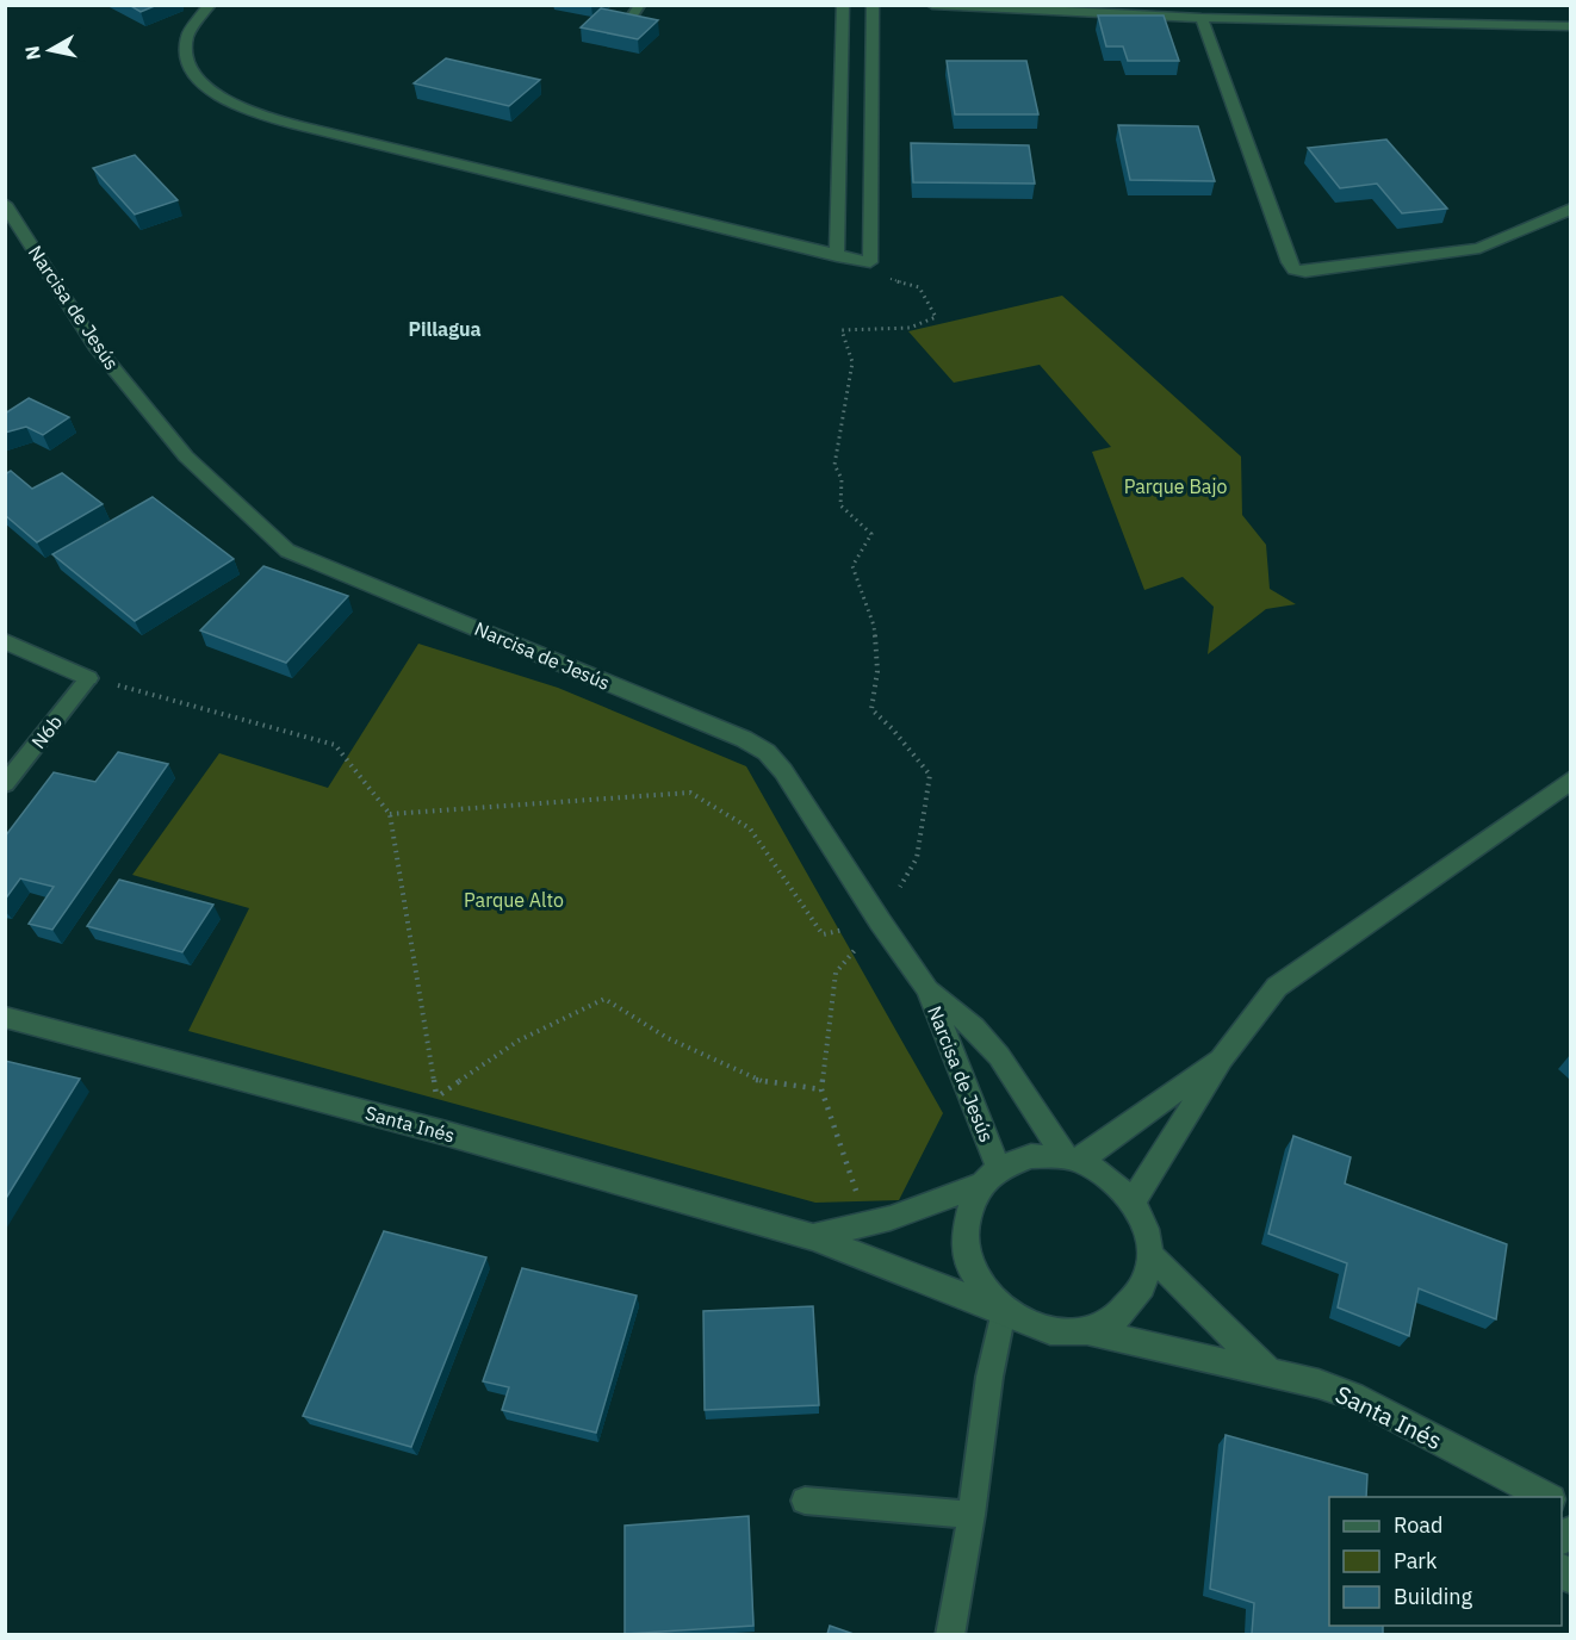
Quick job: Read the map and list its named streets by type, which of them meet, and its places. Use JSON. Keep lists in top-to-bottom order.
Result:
{
  "streets": {
    "street": ["Narcisa de Jesús", "Santa Inés"],
    "lane": ["N6b"]
  },
  "crossings": [
    ["Narcisa de Jesús", "Santa Inés"]
  ],
  "districts": ["Pillagua"],
  "parks": ["Parque Bajo", "Parque Alto"],
  "legend": ["Road", "Park", "Building"],
  "north": "left"
}
